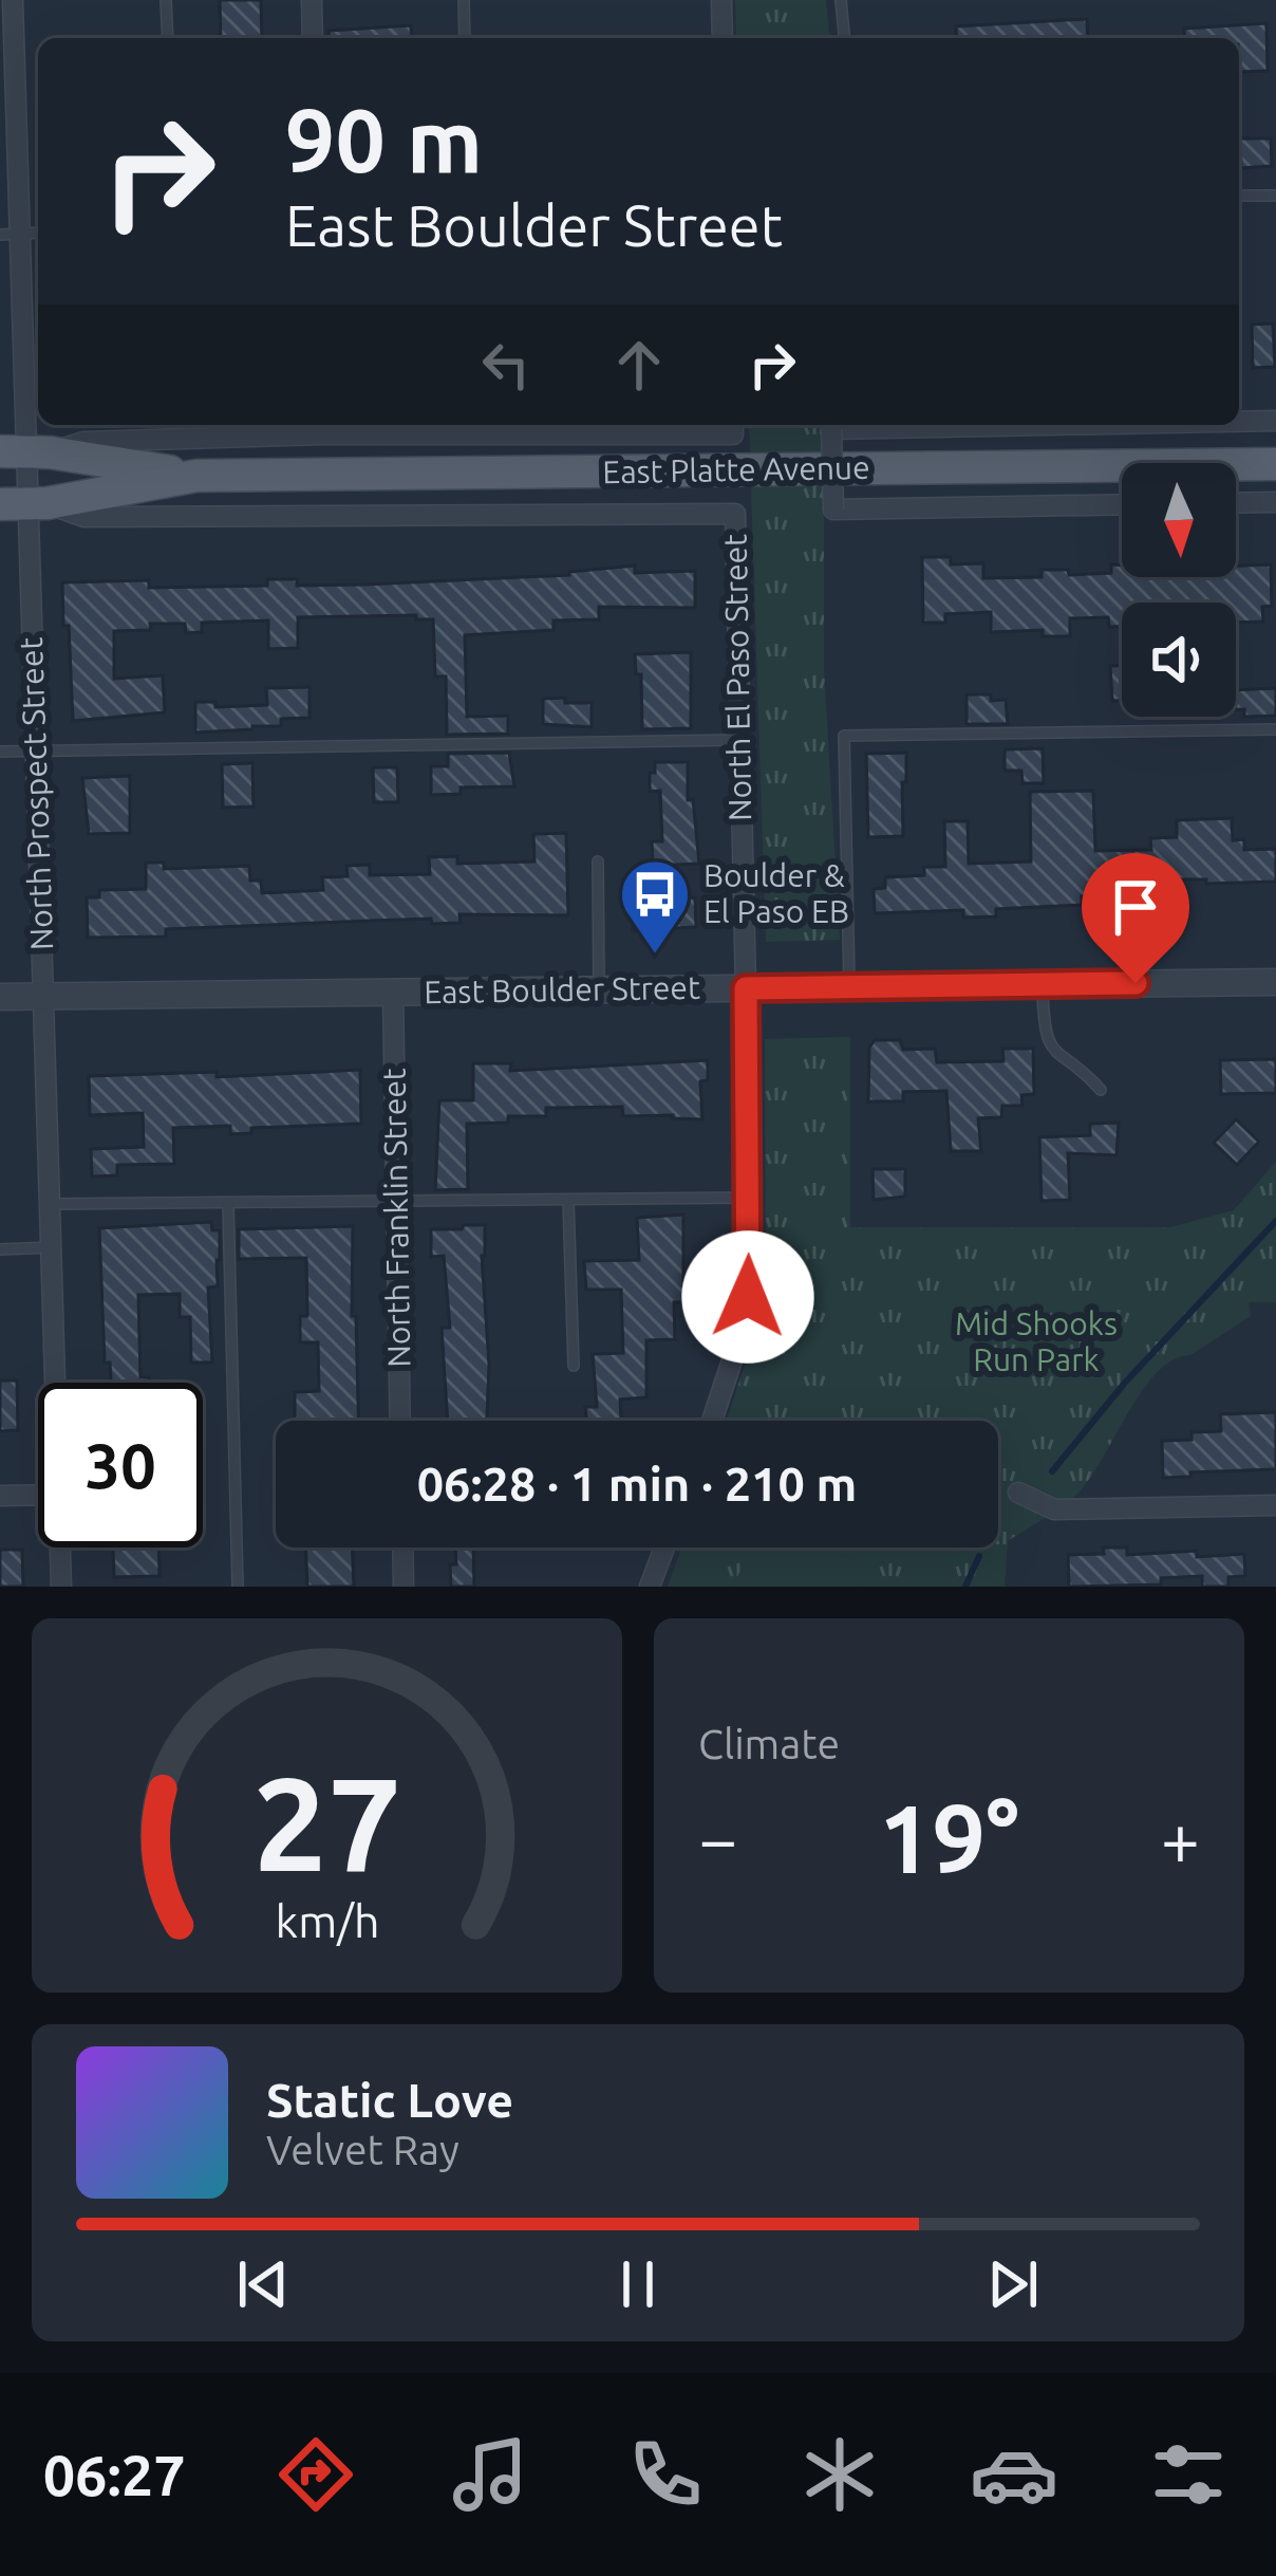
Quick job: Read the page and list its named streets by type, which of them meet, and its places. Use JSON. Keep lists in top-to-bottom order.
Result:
{
  "streets": {
    "main road": ["East Platte Avenue"],
    "street": [
      "North El Paso Street",
      "North Prospect Street",
      "East Boulder Street",
      "North Franklin Street"
    ]
  },
  "crossings": [
    ["East Platte Avenue", "North El Paso Street"],
    ["East Platte Avenue", "North Prospect Street"],
    ["North El Paso Street", "North Prospect Street"],
    ["North El Paso Street", "East Boulder Street"],
    ["North Prospect Street", "East Boulder Street"],
    ["East Boulder Street", "North Franklin Street"]
  ],
  "parks": ["Mid Shooks Run Park"],
  "places": {
    "bus stop": ["Boulder & El Paso EB"]
  },
  "north": "bottom",
  "page": {
    "turn": ["90 m", "East Boulder Street"],
    "limit": "30",
    "trip": "06:28 · 1 min · 210 m",
    "tile": "Climate",
    "heat": ["−", "19°", "+"],
    "song": ["Static Love", "Velvet Ray"],
    "tabs": "06:27",
    "gauge": ["27", "km/h"]
  }
}
